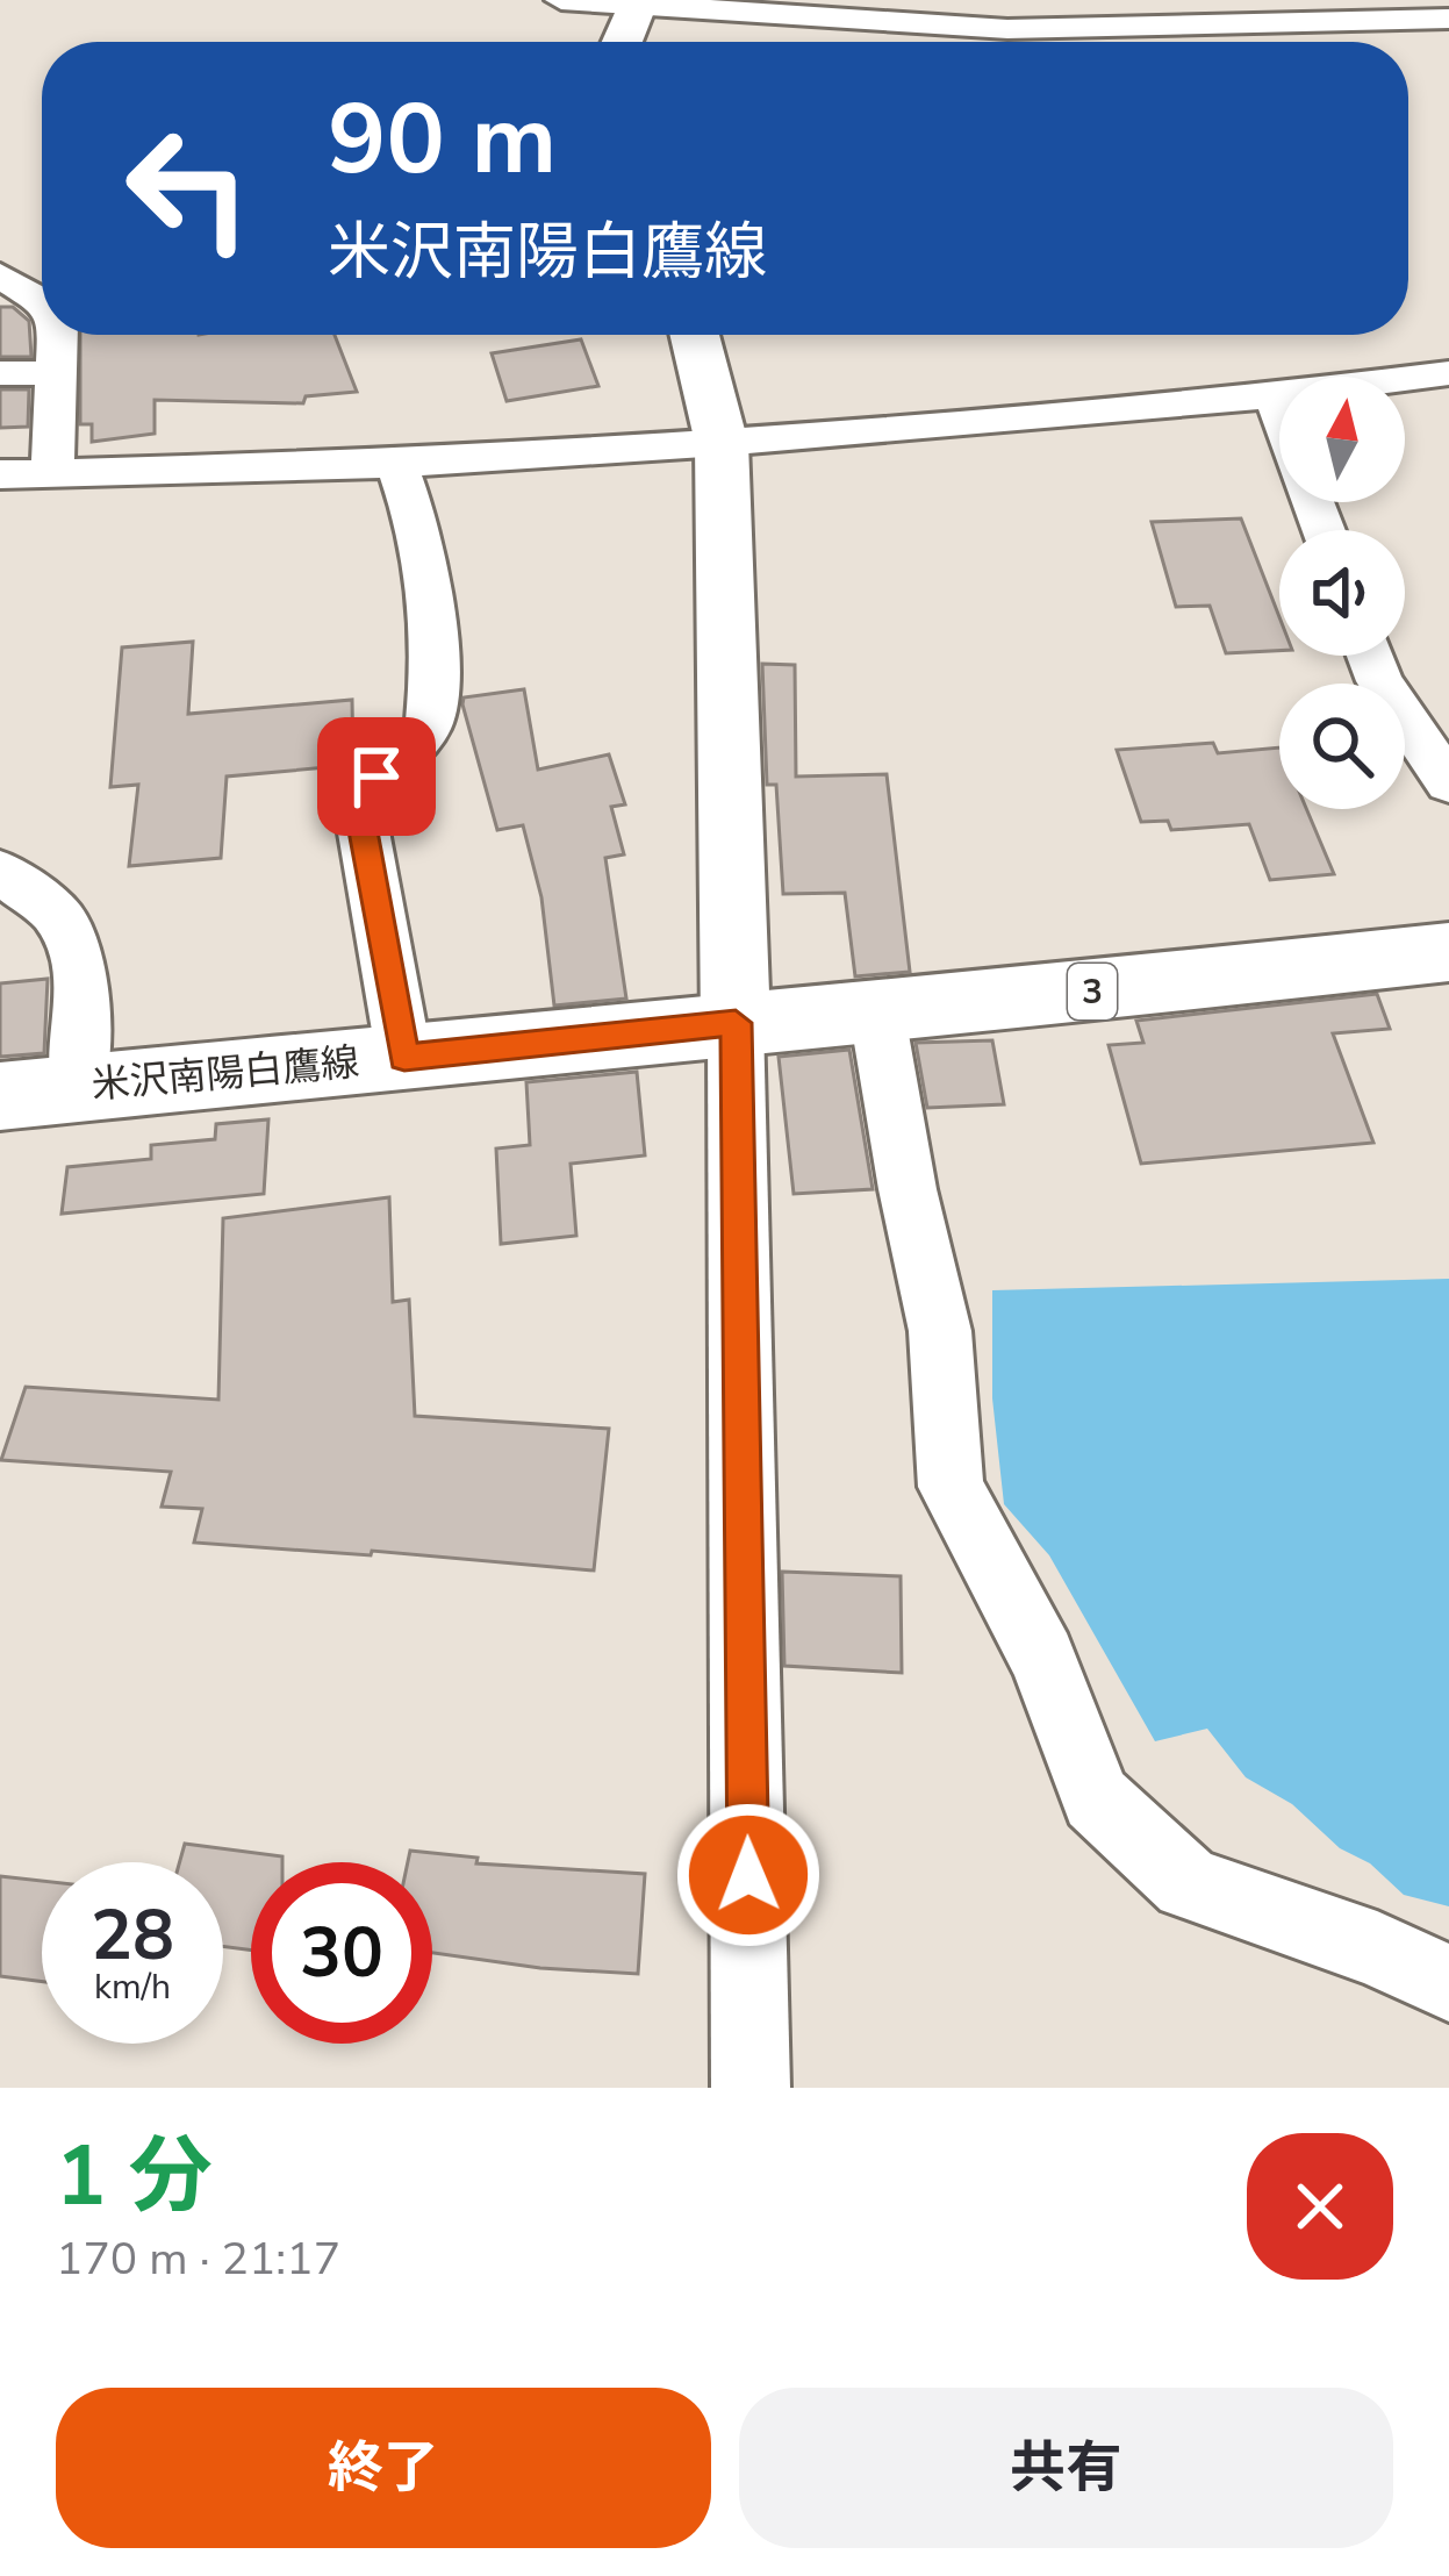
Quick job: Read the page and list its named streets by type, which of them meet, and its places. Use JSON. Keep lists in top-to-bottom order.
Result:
{
  "streets": {
    "main road": ["3", "米沢南陽白鷹線"]
  },
  "north": "top",
  "page": {
    "turn": ["90 m", "米沢南陽白鷹線"],
    "speed": "28 km/h",
    "limit": "30",
    "heading": ["1 分", "170 m · 21:17"],
    "buttons": ["終了", "共有"]
  }
}
